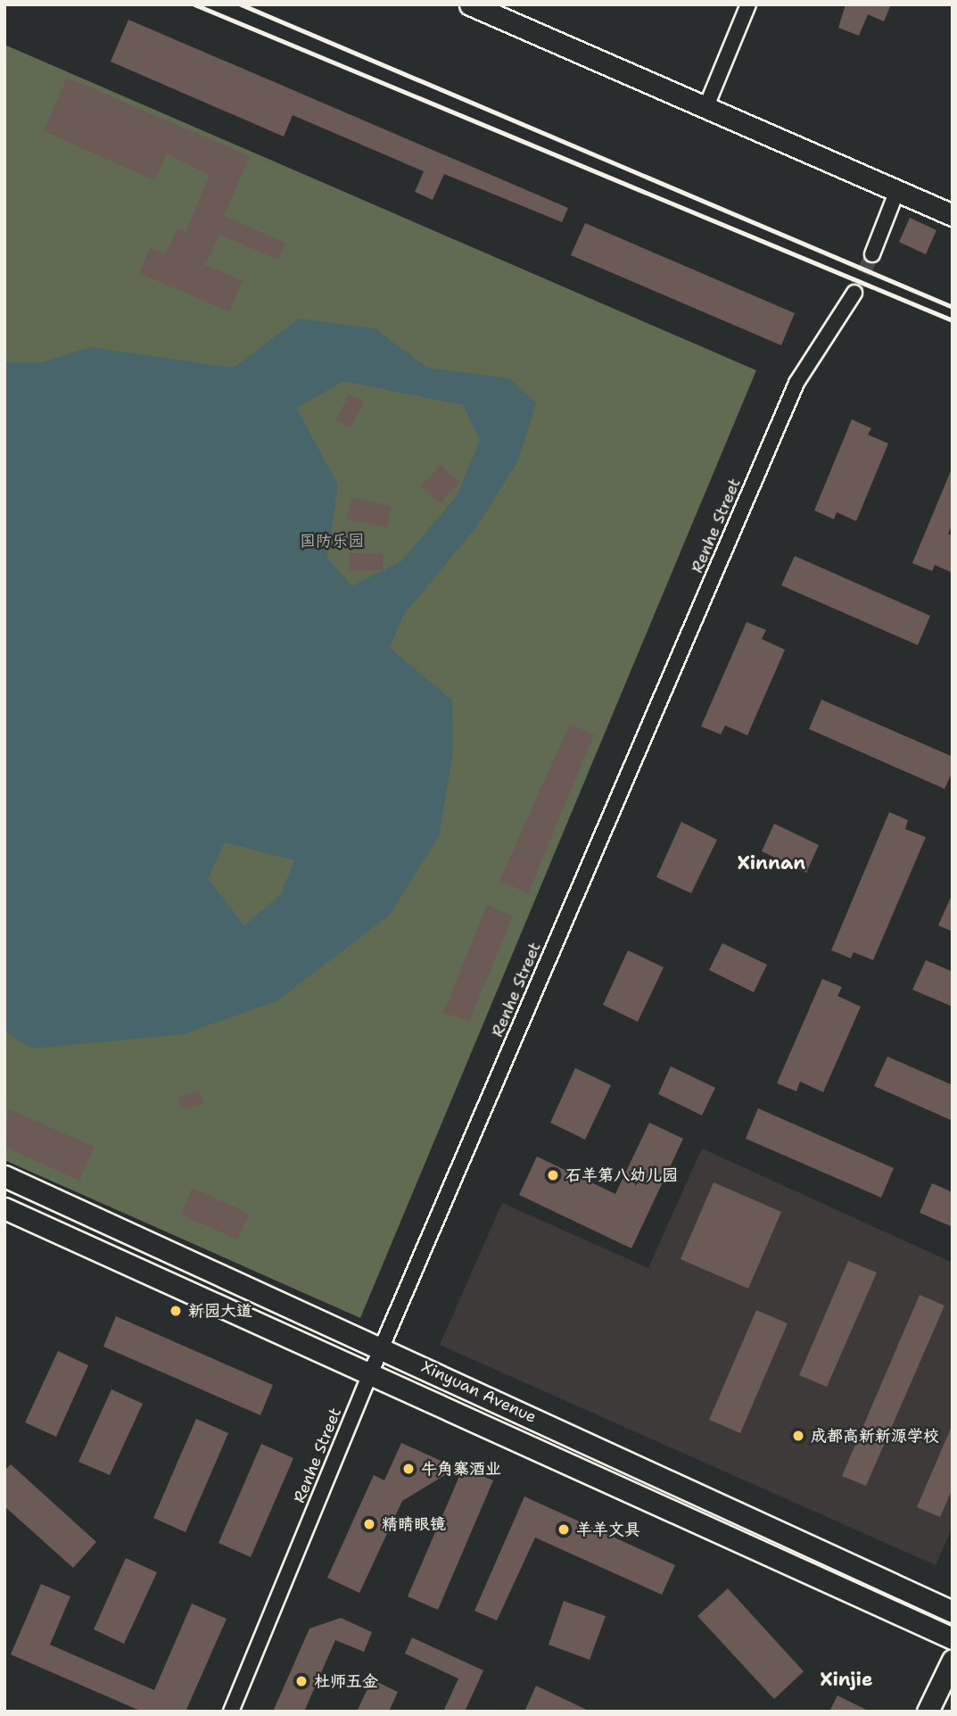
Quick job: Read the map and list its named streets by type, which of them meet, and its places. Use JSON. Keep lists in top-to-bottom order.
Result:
{
  "streets": {
    "street": ["Renhe Street", "Xinyuan Avenue"]
  },
  "crossings": [
    ["Renhe Street", "Xinyuan Avenue"]
  ],
  "districts": ["Xinnan", "Xinjie"],
  "parks": ["国防乐园"],
  "places": [
    "石羊第八幼儿园",
    "新园大道",
    "成都高新新源学校",
    "牛角寨酒业",
    "精睛眼镜",
    "羊羊文具",
    "杜师五金"
  ]
}
